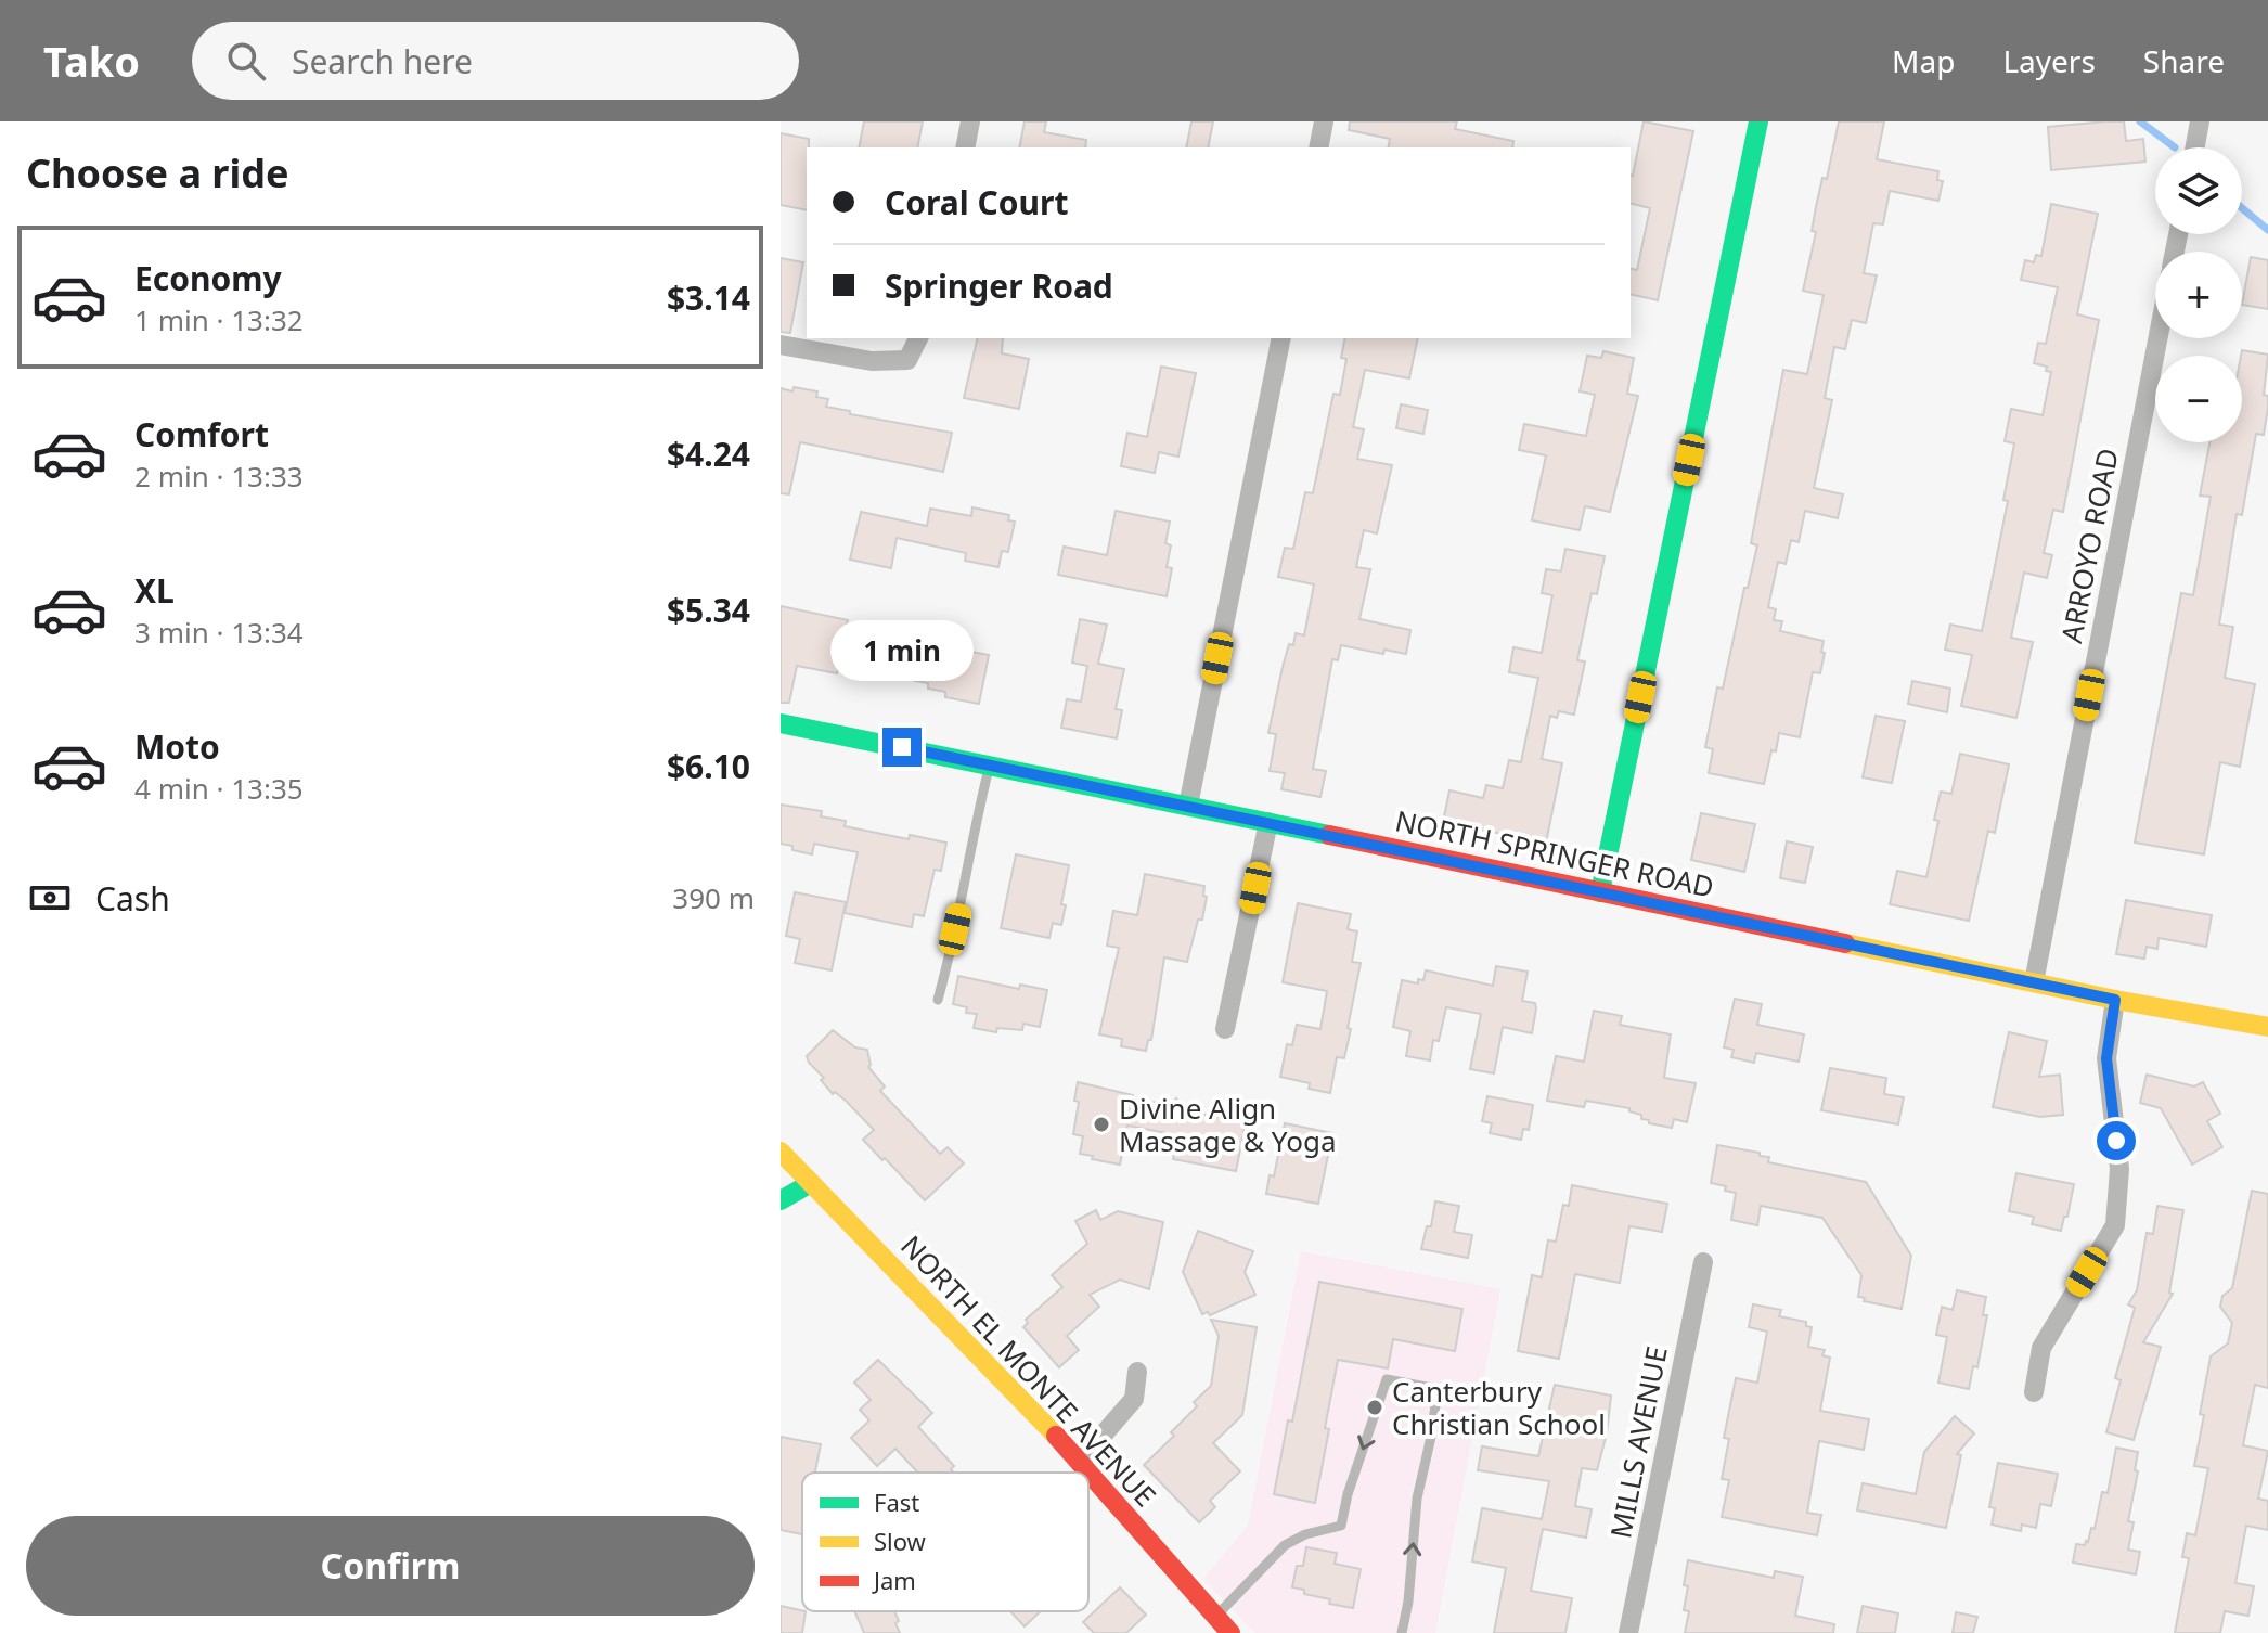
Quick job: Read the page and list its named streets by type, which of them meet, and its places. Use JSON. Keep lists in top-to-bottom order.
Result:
{
  "streets": {
    "street": [
      "ARROYO ROAD",
      "NORTH SPRINGER ROAD",
      "NORTH EL MONTE AVENUE",
      "MILLS AVENUE"
    ]
  },
  "crossings": [
    ["ARROYO ROAD", "NORTH SPRINGER ROAD"]
  ],
  "places": ["Divine Align Massage & Yoga", "Canterbury Christian School"],
  "legend": ["Fast", "Slow", "Jam"],
  "page": {
    "header": "Tako",
    "search": "Search here",
    "nav": ["Map", "Layers", "Share"],
    "heading": "Choose a ride",
    "map_buttons": ["+", "−"],
    "banner": ["Coral Court", "Springer Road"],
    "list": [
      {
        "name": "Economy",
        "note": "1 min · 13:32",
        "value": "$3.14"
      },
      {
        "name": "Comfort",
        "note": "2 min · 13:33",
        "value": "$4.24"
      },
      {
        "name": "XL",
        "note": "3 min · 13:34",
        "value": "$5.34"
      },
      {
        "name": "Moto",
        "note": "4 min · 13:35",
        "value": "$6.10"
      }
    ],
    "bubble": "1 min",
    "pay": ["Cash", "390 m"],
    "buttons": "Confirm"
  }
}
